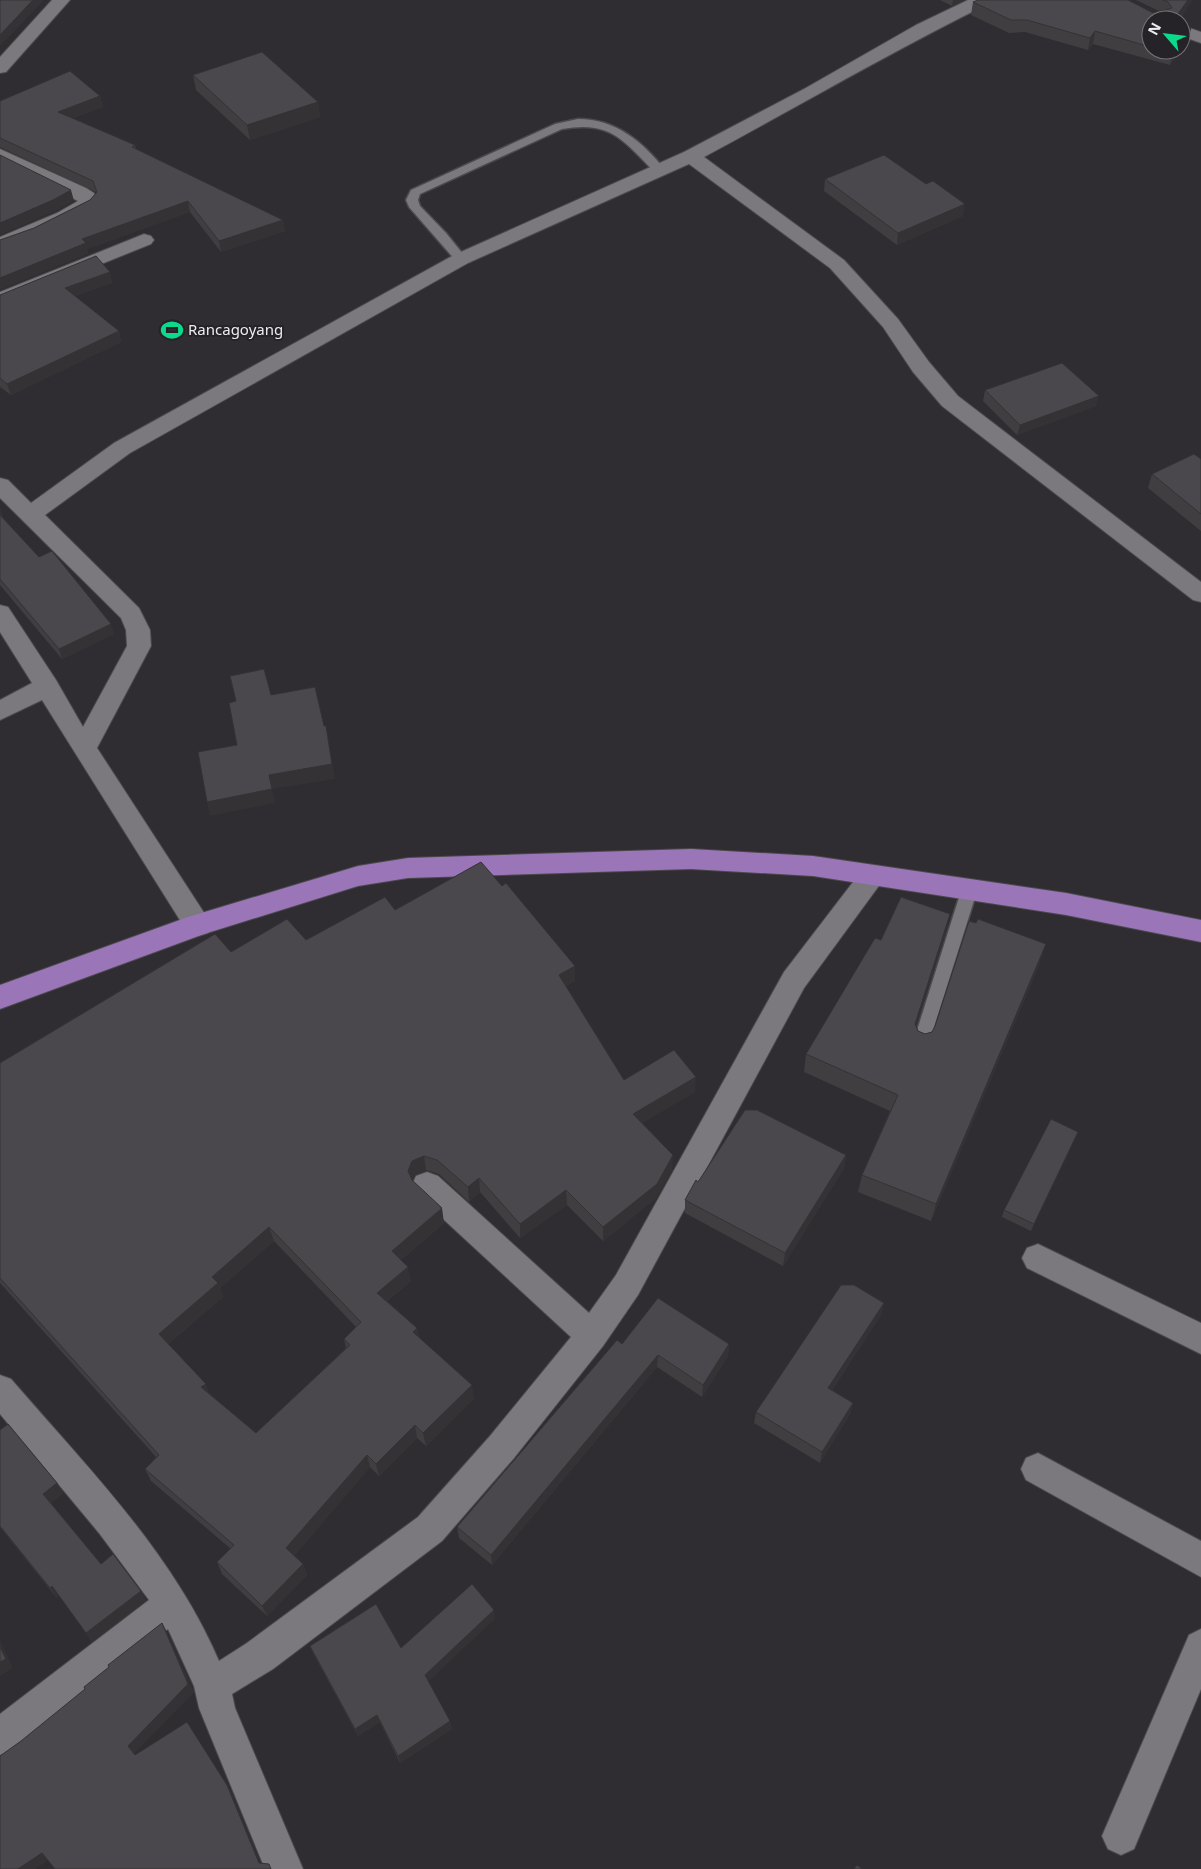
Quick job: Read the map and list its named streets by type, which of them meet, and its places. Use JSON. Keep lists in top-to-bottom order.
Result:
{
  "places": {
    "sports": ["Rancagoyang"]
  },
  "north": "top left"
}
